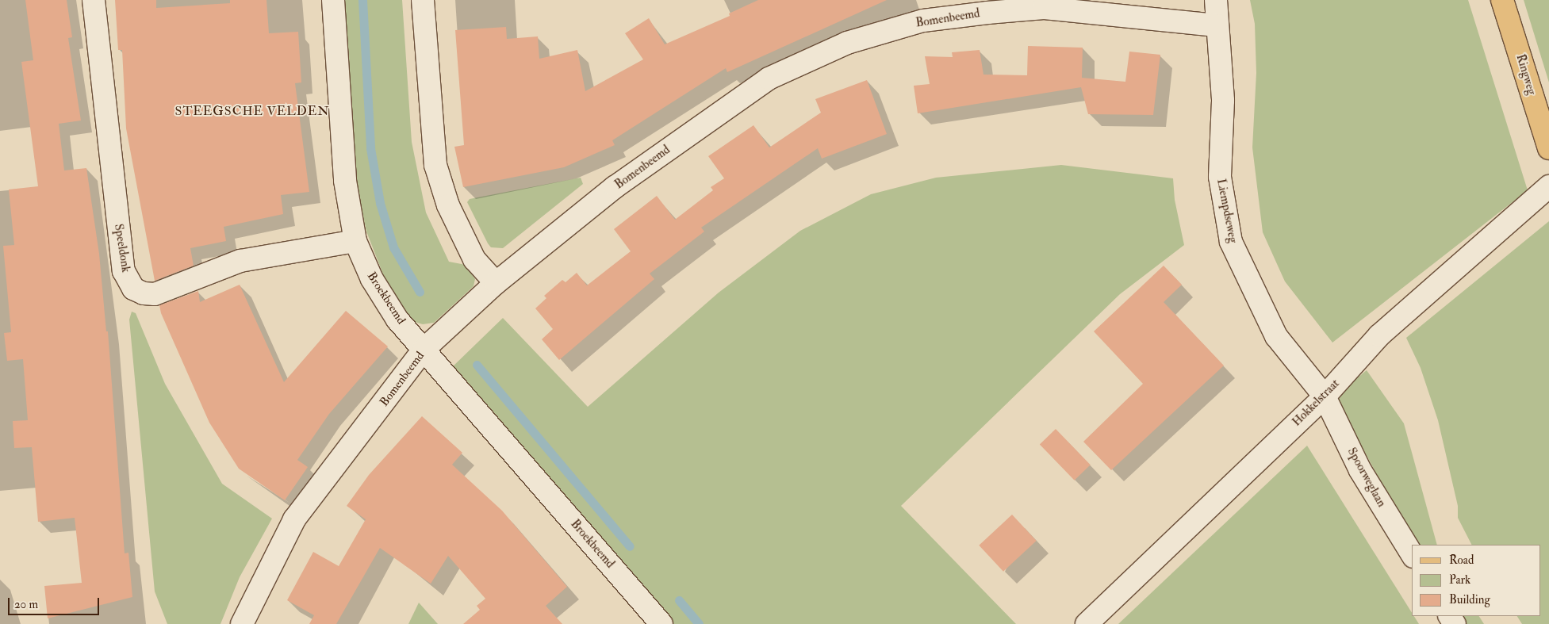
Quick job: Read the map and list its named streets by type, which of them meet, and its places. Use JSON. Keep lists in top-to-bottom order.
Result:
{
  "streets": {
    "main road": ["Ringweg"],
    "street": [
      "Bomenbeemd",
      "Liempdseweg",
      "Speeldonk",
      "Broekbeemd",
      "Hokkelstraat",
      "Spoorweglaan"
    ]
  },
  "crossings": [
    ["Bomenbeemd", "Liempdseweg"],
    ["Bomenbeemd", "Broekbeemd"],
    ["Liempdseweg", "Hokkelstraat"],
    ["Liempdseweg", "Spoorweglaan"],
    ["Speeldonk", "Broekbeemd"],
    ["Hokkelstraat", "Spoorweglaan"]
  ],
  "districts": ["STEEGSCHE VELDEN"],
  "legend": ["Road", "Park", "Building"],
  "scale_bar": "20 m"
}
